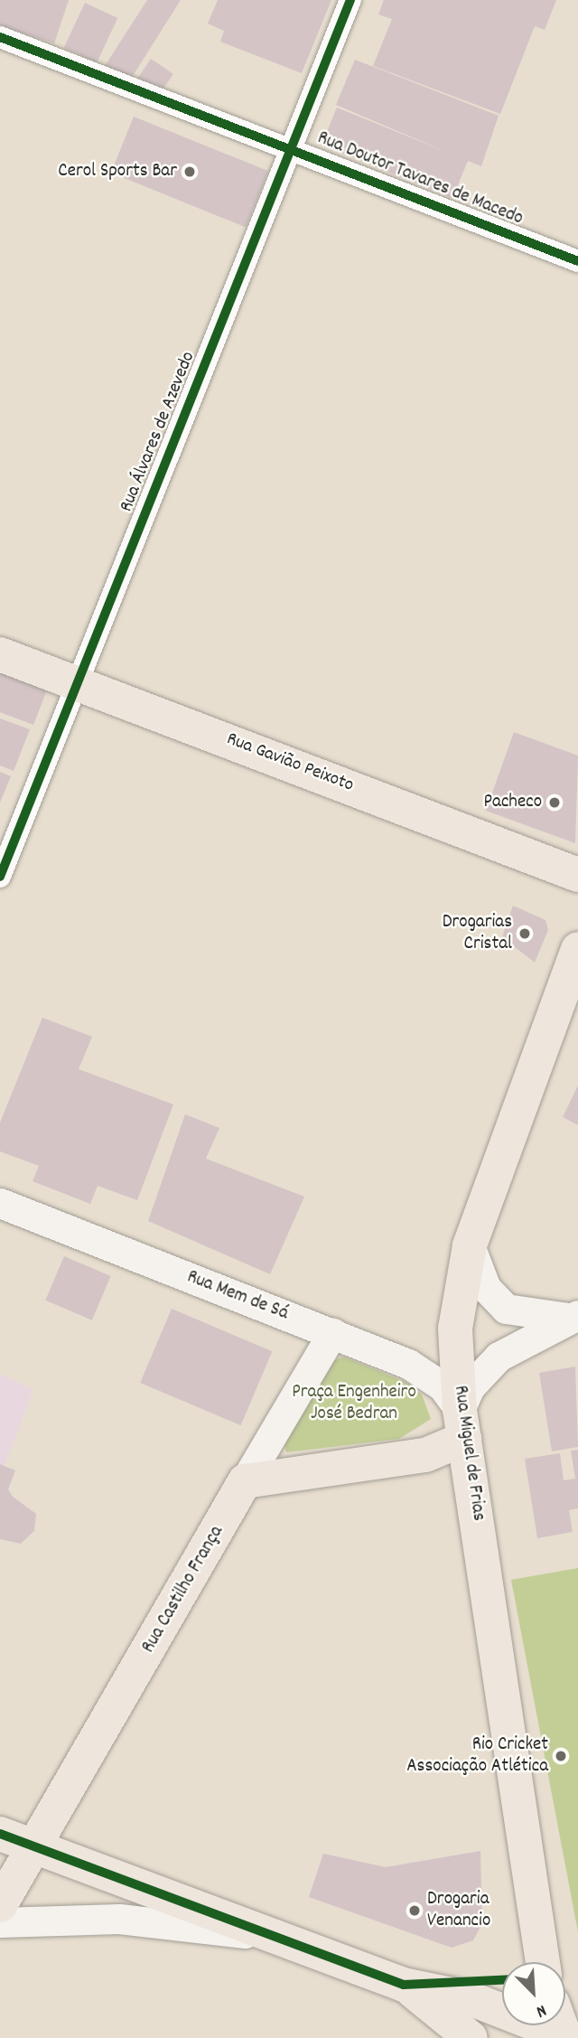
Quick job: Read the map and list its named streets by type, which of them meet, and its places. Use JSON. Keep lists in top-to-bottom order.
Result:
{
  "streets": {
    "main road": [
      "Rua Gavião Peixoto",
      "Rua Mem de Sá",
      "Rua Miguel de Frias",
      "Rua Castilho França"
    ],
    "street": ["Rua Doutor Tavares de Macedo", "Rua Álvares de Azevedo"]
  },
  "crossings": [
    ["Rua Doutor Tavares de Macedo", "Rua Álvares de Azevedo"],
    ["Rua Álvares de Azevedo", "Rua Gavião Peixoto"],
    ["Rua Mem de Sá", "Rua Miguel de Frias"],
    ["Rua Mem de Sá", "Rua Castilho França"]
  ],
  "parks": ["Praça Engenheiro José Bedran"],
  "places": [
    "Cerol Sports Bar",
    "Pacheco",
    "Drogarias Cristal",
    "Rio Cricket Associação Atlética",
    "Drogaria Venancio"
  ],
  "north": "bottom right"
}
